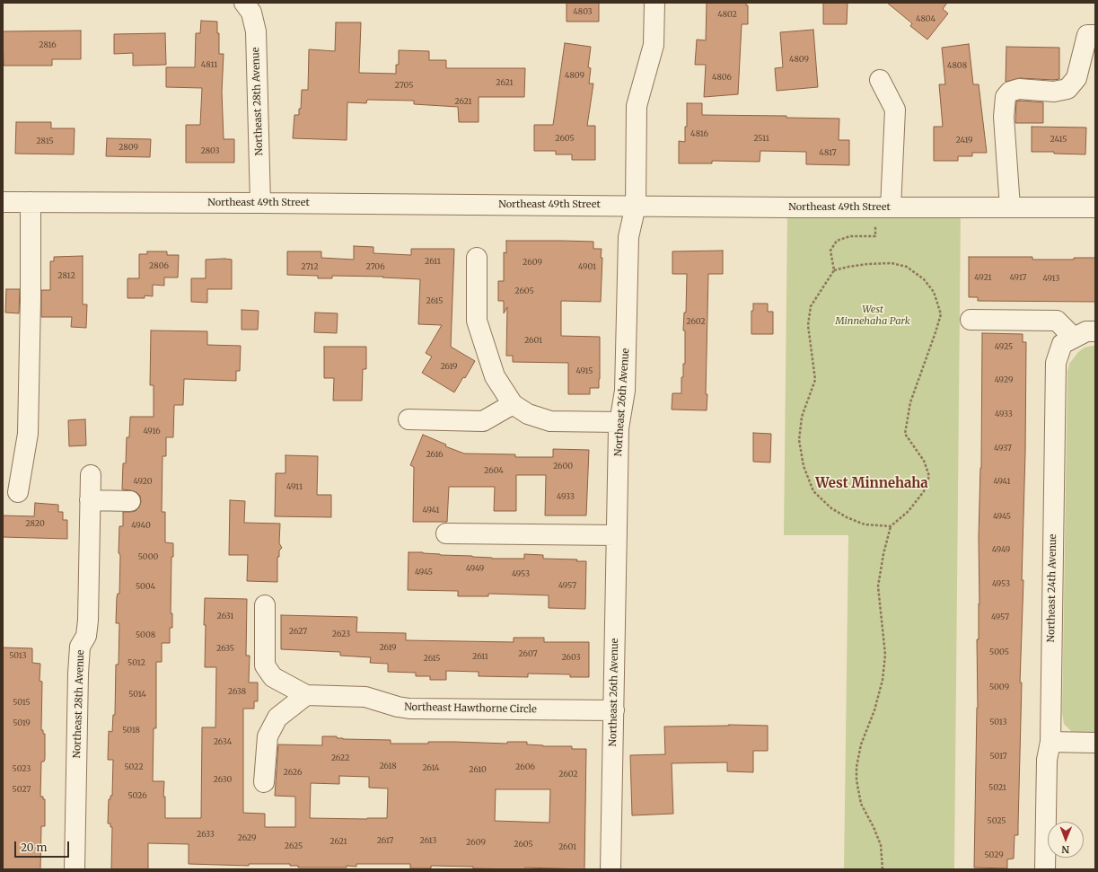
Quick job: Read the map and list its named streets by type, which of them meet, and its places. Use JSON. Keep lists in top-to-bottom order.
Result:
{
  "streets": {
    "street": [
      "Northeast 28th Avenue",
      "Northeast 49th Street",
      "Northeast 26th Avenue",
      "Northeast 24th Avenue",
      "Northeast Hawthorne Circle"
    ]
  },
  "crossings": [
    ["Northeast 28th Avenue", "Northeast 49th Street"],
    ["Northeast 49th Street", "Northeast 26th Avenue"],
    ["Northeast 26th Avenue", "Northeast Hawthorne Circle"]
  ],
  "districts": ["West Minnehaha"],
  "parks": ["West Minnehaha Park"],
  "house_numbers": [
    "4803",
    "4802",
    "4804",
    "2816",
    "4809",
    "4811",
    "4808",
    "4809",
    "4806",
    "2621",
    "2705",
    "2621",
    "4816",
    "2605",
    "2511",
    "2415",
    "2419",
    "2815",
    "2809",
    "2803",
    "4817",
    "2611",
    "2609",
    "2806",
    "2712",
    "2706",
    "4901",
    "2812",
    "4921",
    "4917",
    "4913",
    "2605",
    "2615",
    "2602",
    "2601",
    "4925",
    "2619",
    "4915",
    "4929",
    "4933",
    "4916",
    "4937",
    "2616",
    "2600",
    "2604",
    "4920",
    "4941",
    "4911",
    "4933",
    "4941",
    "4945",
    "2820",
    "4940",
    "4949",
    "5000",
    "4949",
    "4945",
    "4953",
    "4953",
    "4957",
    "5004",
    "2631",
    "4957",
    "2627",
    "2623",
    "5008",
    "2619",
    "2635",
    "5005",
    "2607",
    "5013",
    "2611",
    "2603",
    "2615",
    "5012",
    "5009",
    "2638",
    "5014",
    "5015",
    "5013",
    "5019",
    "5018",
    "2634",
    "5017",
    "2622",
    "2618",
    "5022",
    "2606",
    "2614",
    "5023",
    "2610",
    "2626",
    "2602",
    "2630",
    "5021",
    "5027",
    "5026",
    "5025",
    "2633",
    "2629",
    "2617",
    "2613",
    "2621",
    "2609",
    "2605",
    "2625",
    "2601",
    "5029"
  ],
  "scale_bar": "20 m",
  "north": "bottom"
}
